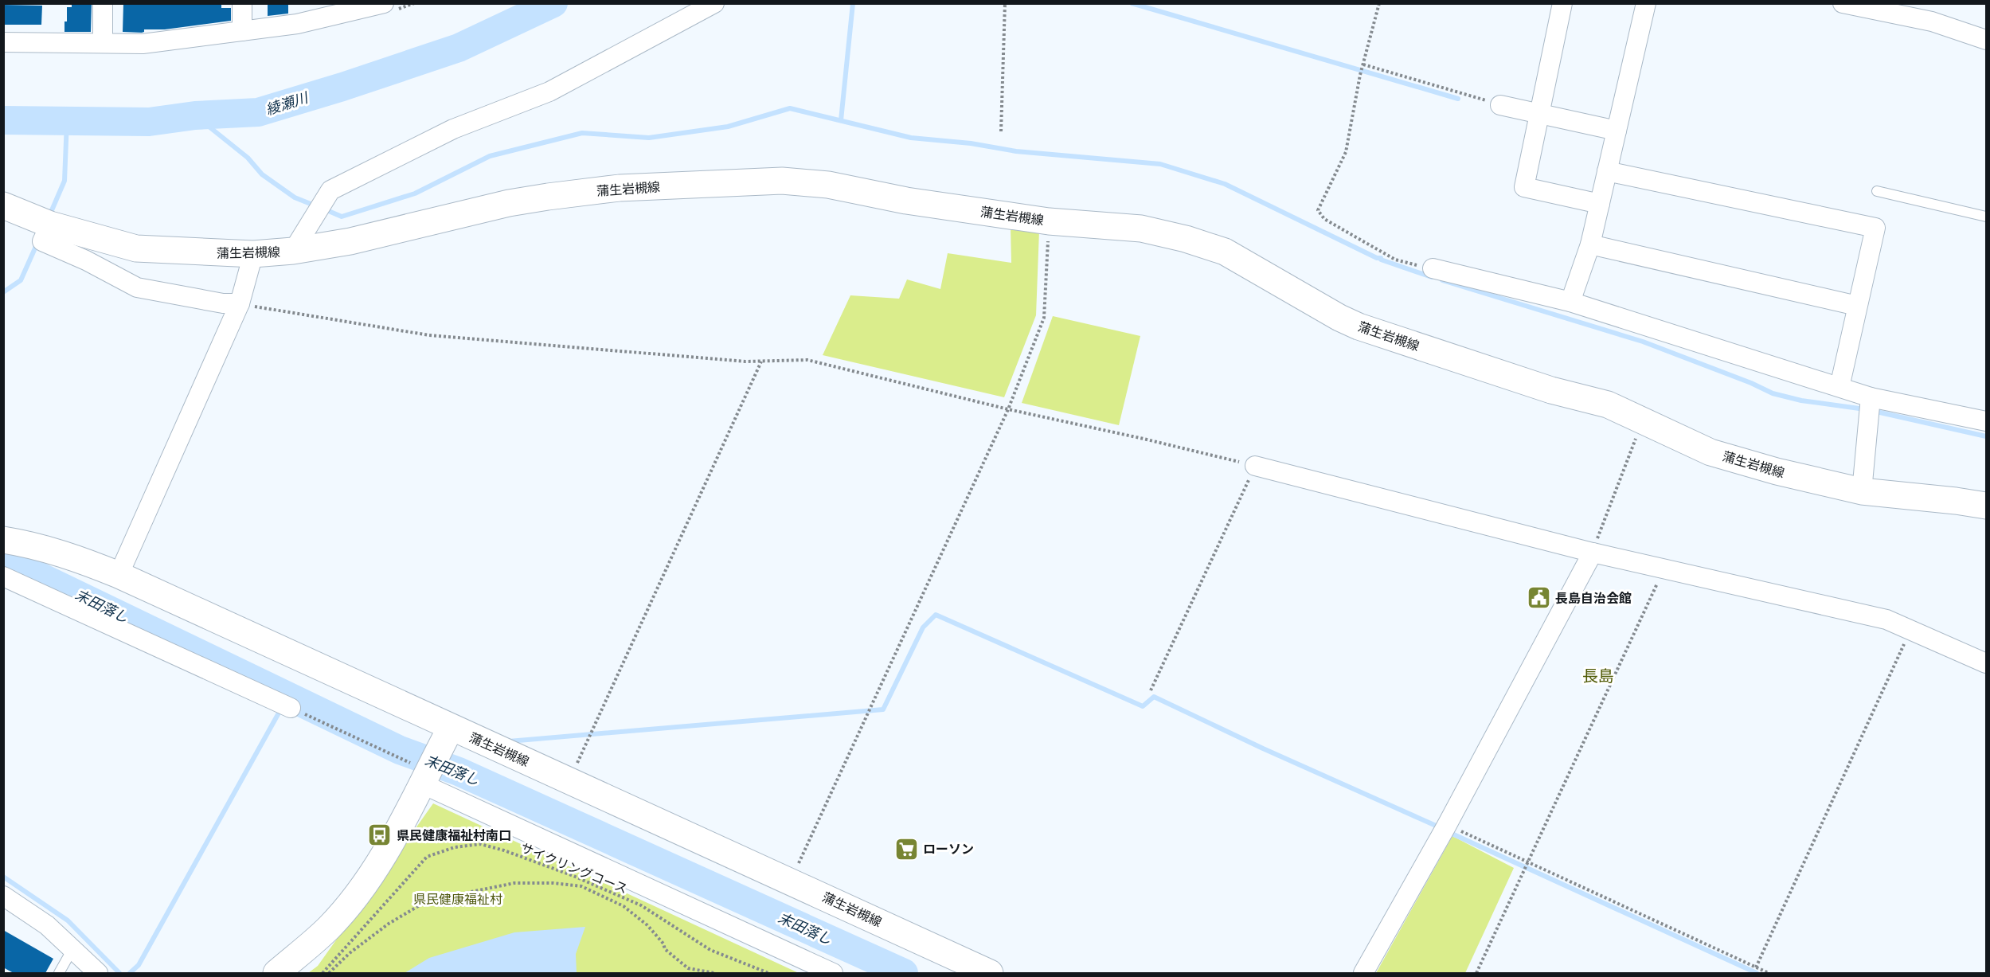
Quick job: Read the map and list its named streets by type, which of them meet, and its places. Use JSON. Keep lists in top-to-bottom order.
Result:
{
  "streets": {
    "main road": ["蒲生岩槻線"],
    "path": ["サイクリングコース"]
  },
  "districts": ["長島"],
  "water": ["綾瀬川", "末田落し"],
  "parks": ["県民健康福祉村"],
  "places": {
    "public building": ["長島自治会館"],
    "bus stop": ["県民健康福祉村南口"],
    "supermarket": ["ローソン"]
  }
}
